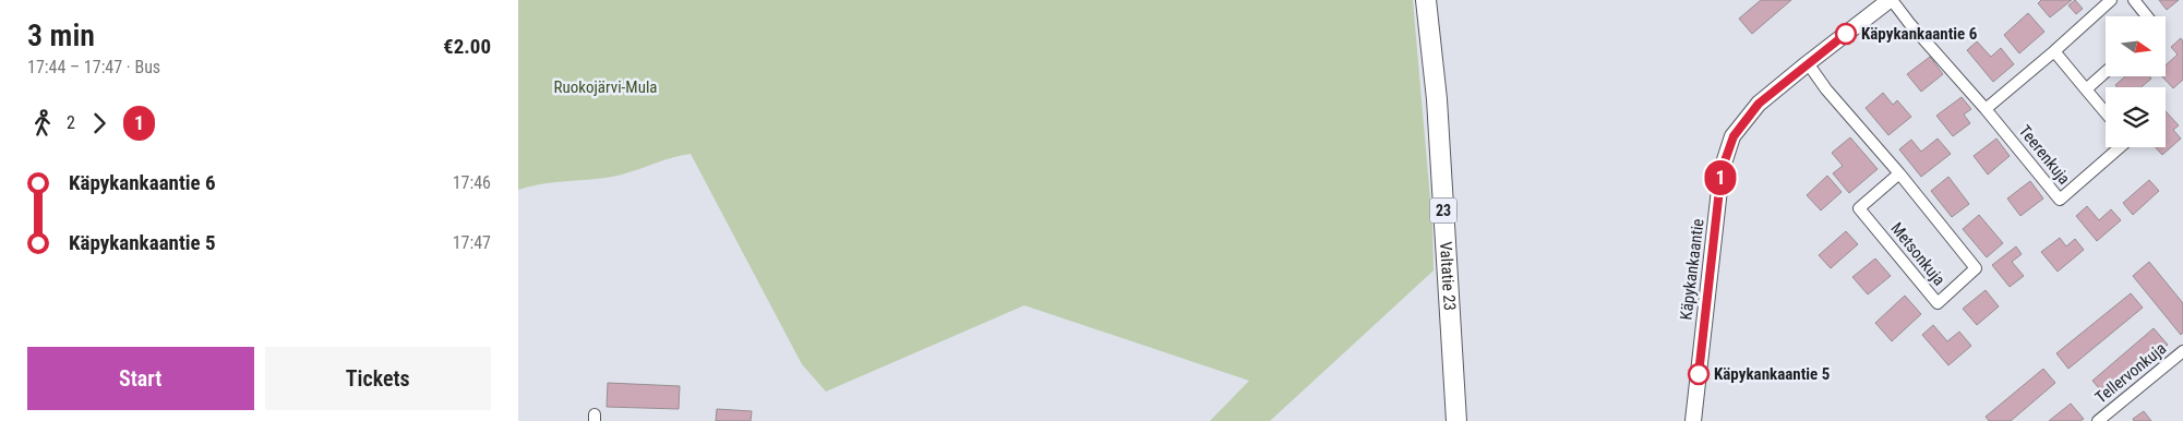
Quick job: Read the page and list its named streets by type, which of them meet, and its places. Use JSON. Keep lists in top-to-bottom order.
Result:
{
  "streets": {
    "highway": ["23", "Valtatie 23"],
    "street": [
      "Teerenkuja",
      "Metsonkuja",
      "Käpykankaantie",
      "Tellervonkuja"
    ]
  },
  "crossings": [
    ["Teerenkuja", "Käpykankaantie"],
    ["Metsonkuja", "Käpykankaantie"]
  ],
  "parks": ["Ruokojärvi-Mula"],
  "places": ["Käpykankaantie 6", "Käpykankaantie 5"],
  "lines": ["bus line 1"],
  "north": "right",
  "page": {
    "heading": ["3 min", "17:44 – 17:47 · Bus", "€2.00"],
    "on_map": "1",
    "legs": ["2", "1"],
    "list": [
      {
        "name": "Käpykankaantie 6",
        "value": "17:46"
      },
      {
        "name": "Käpykankaantie 5",
        "value": "17:47"
      }
    ],
    "buttons": ["Start", "Tickets"]
  }
}
